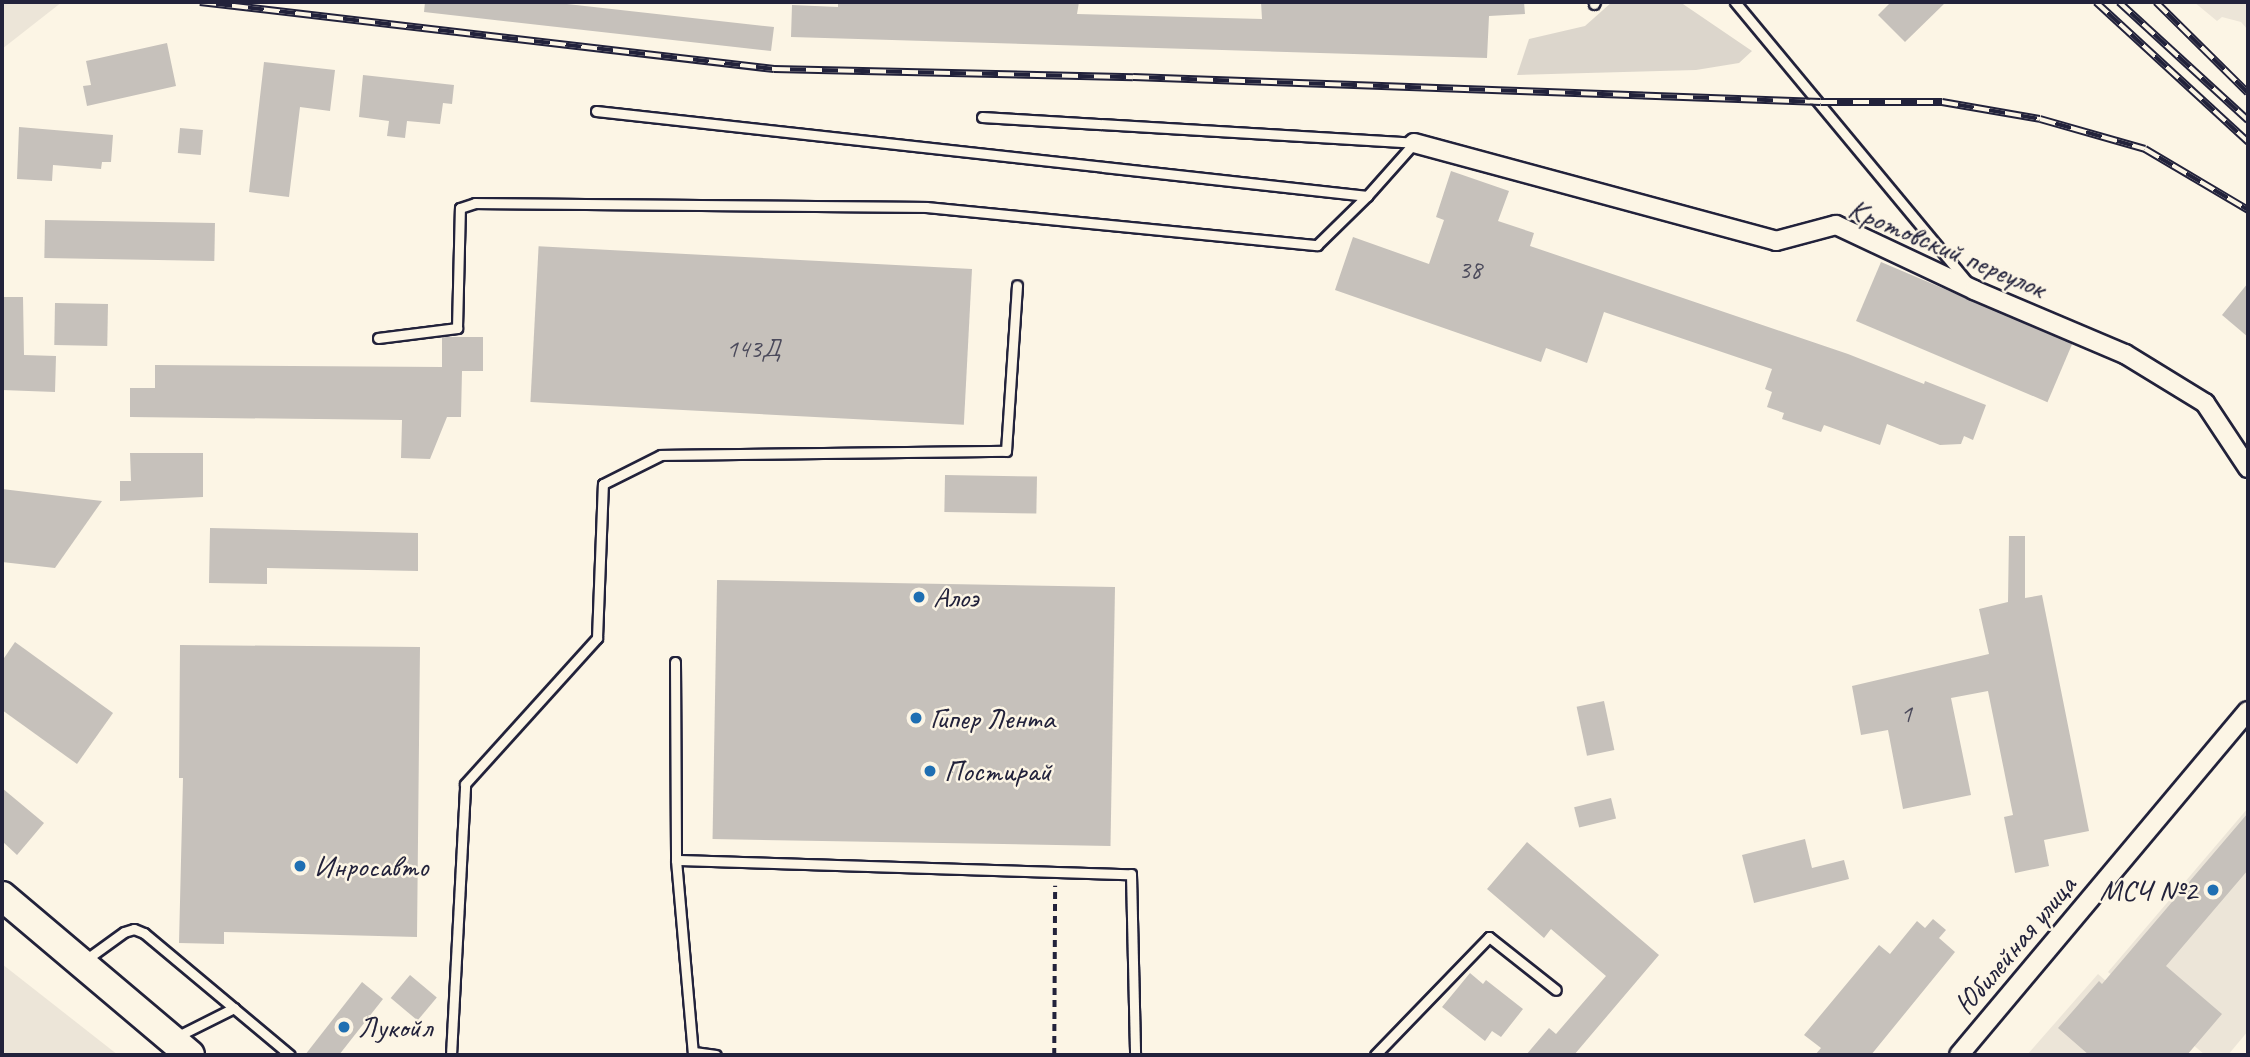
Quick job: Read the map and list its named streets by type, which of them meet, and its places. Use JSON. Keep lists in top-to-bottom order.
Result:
{
  "streets": {
    "street": ["Кротовский переулок", "Юбилейная улица"]
  },
  "places": [
    "Алоэ",
    "Гипер Лента",
    "Постирай",
    "Инросавто",
    "МСЧ №2",
    "Лукойл"
  ],
  "house_numbers": ["38", "143Д", "1"]
}
